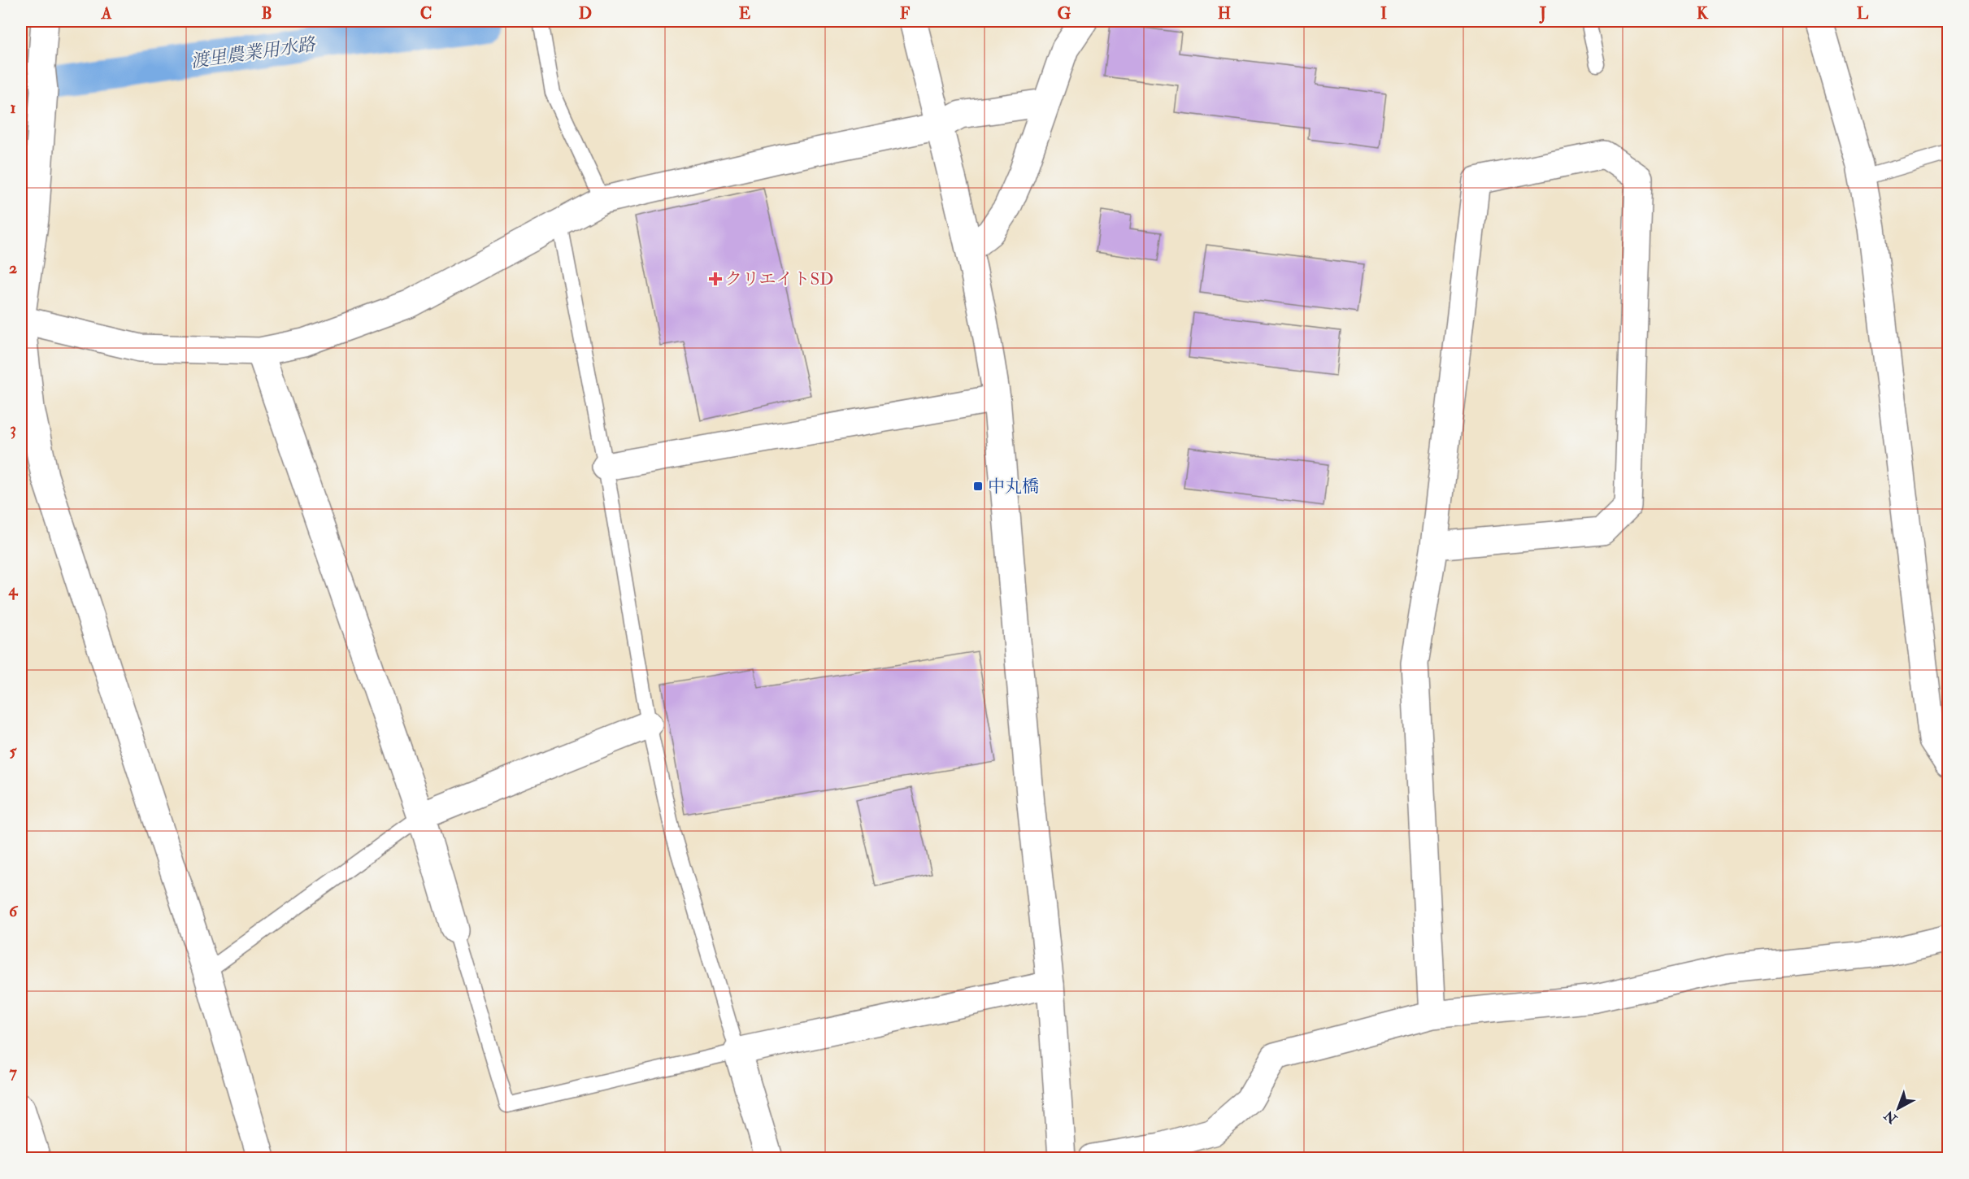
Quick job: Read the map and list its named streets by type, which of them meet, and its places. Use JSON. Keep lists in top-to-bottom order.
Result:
{
  "water": ["渡里農業用水路"],
  "places": {
    "health": ["クリエイトSD"],
    "transit": ["中丸橋"]
  },
  "north": "bottom left",
  "grid": {
    "columns": [
      "A",
      "B",
      "C",
      "D",
      "E",
      "F",
      "G",
      "H",
      "I",
      "J",
      "K",
      "L"
    ],
    "rows": [
      "1",
      "2",
      "3",
      "4",
      "5",
      "6",
      "7"
    ]
  }
}
